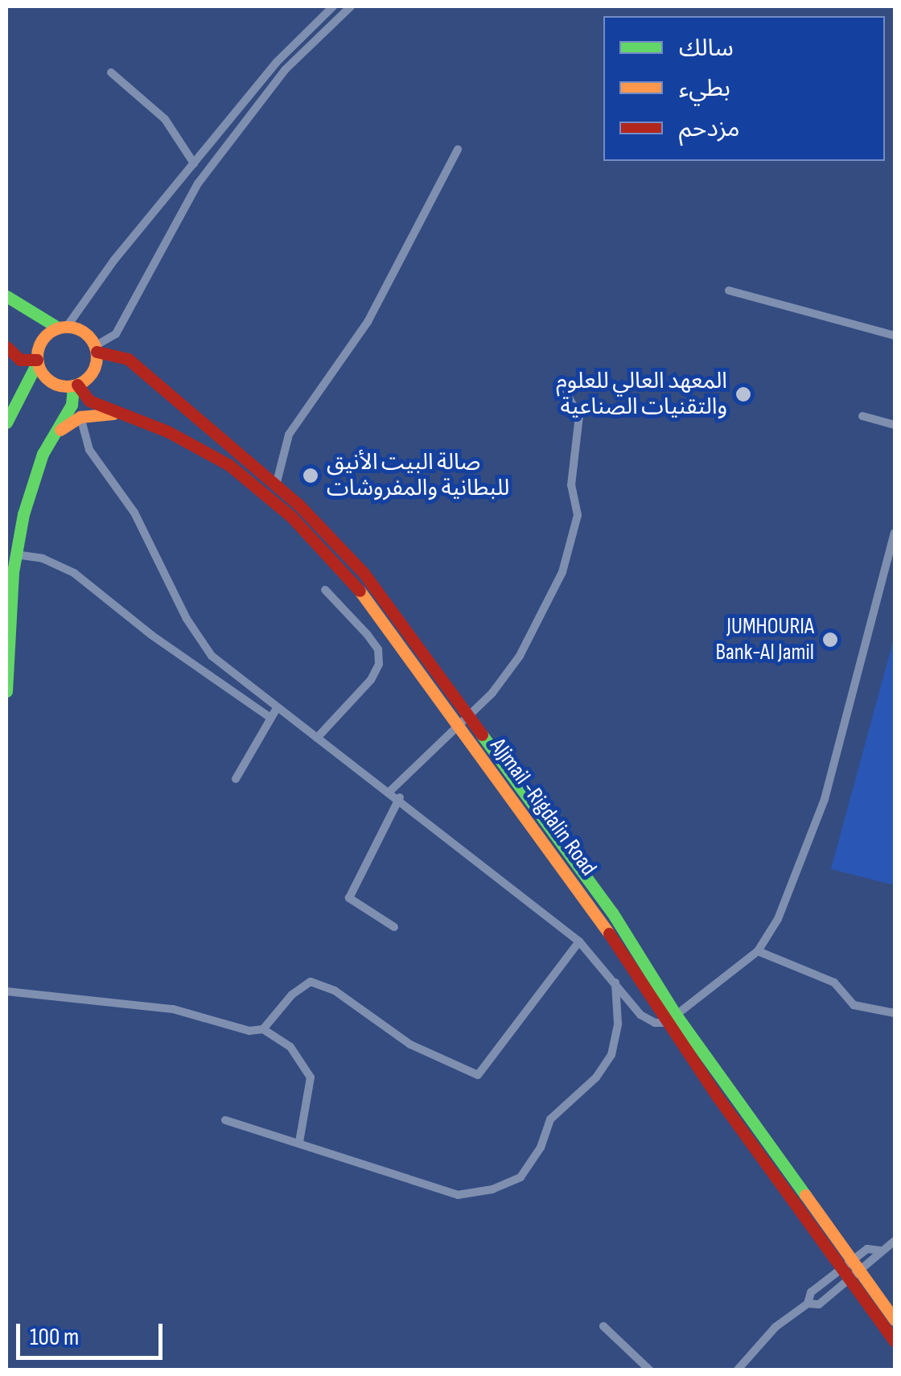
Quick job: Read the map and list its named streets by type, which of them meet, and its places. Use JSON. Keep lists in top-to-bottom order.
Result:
{
  "streets": {
    "main road": ["AJjmail -Rigdalin Road"]
  },
  "places": ["المعهد العالي للعلوم والتقنيات الصناعية", "صالة البيت الأنيق للبطانية والمفروشات", "JUMHOURIA Bank-Al Jamil"],
  "legend": ["سالك", "بطيء", "مزدحم"],
  "scale_bar": "100 m"
}
